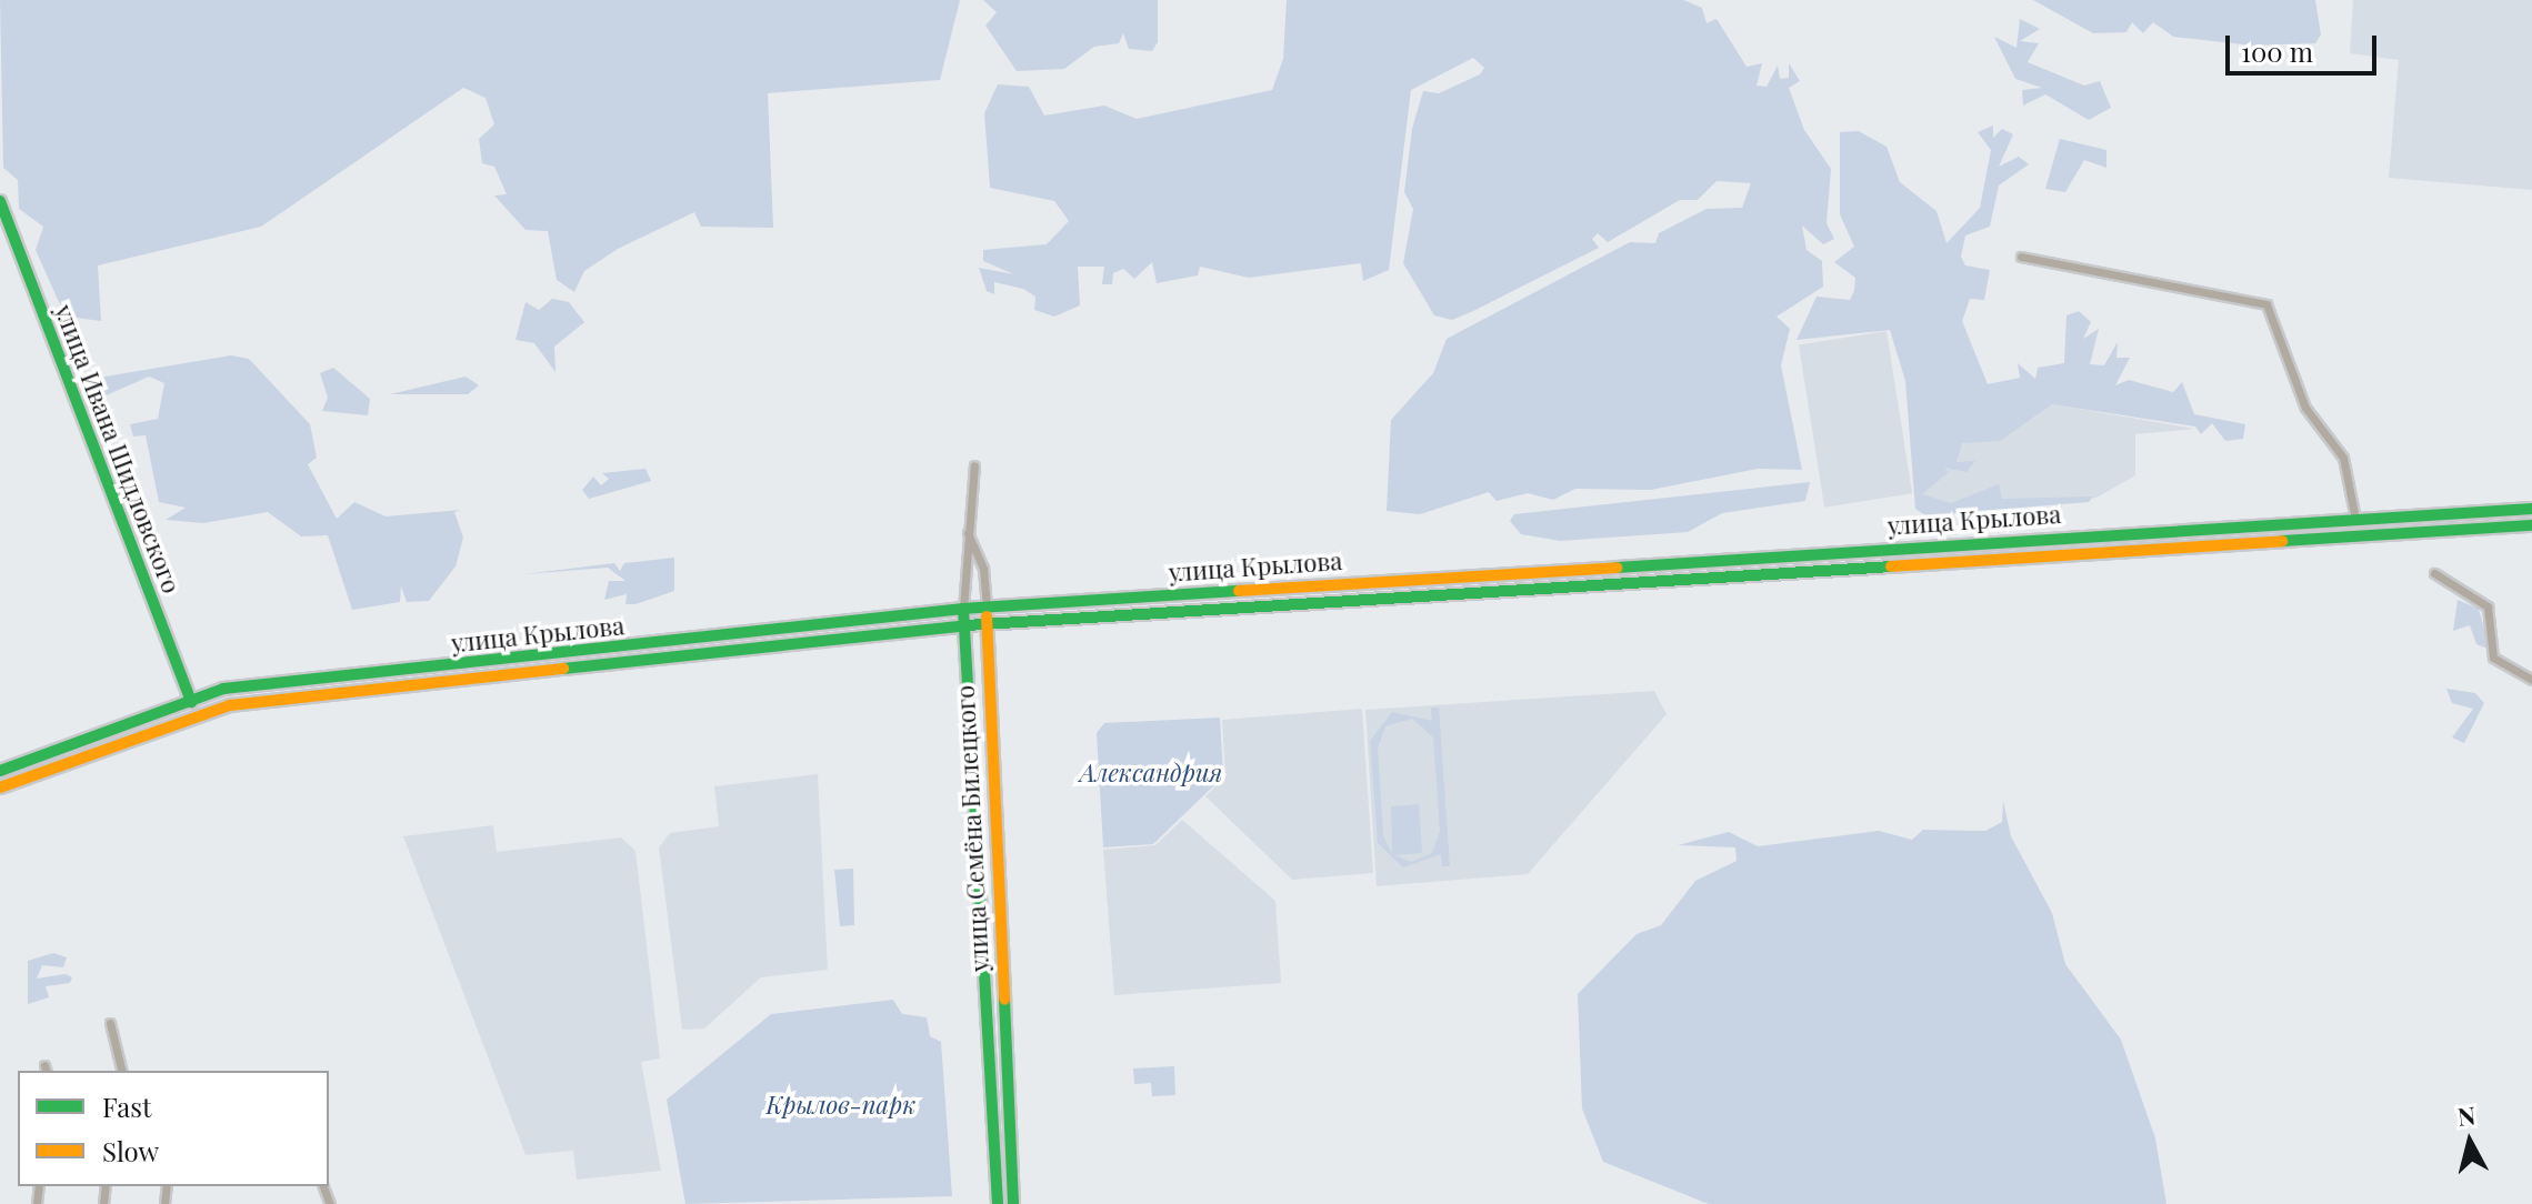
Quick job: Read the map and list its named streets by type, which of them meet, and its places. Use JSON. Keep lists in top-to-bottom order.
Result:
{
  "streets": {
    "main road": ["улица Ивана Шидловского", "улица Крылова", "улица Семёна Билецкого"]
  },
  "crossings": [
    ["улица Ивана Шидловского", "улица Крылова"],
    ["улица Крылова", "улица Семёна Билецкого"]
  ],
  "parks": ["Александрия", "Крылов-парк"],
  "legend": ["Fast", "Slow"],
  "scale_bar": "100 m",
  "north": "top"
}
